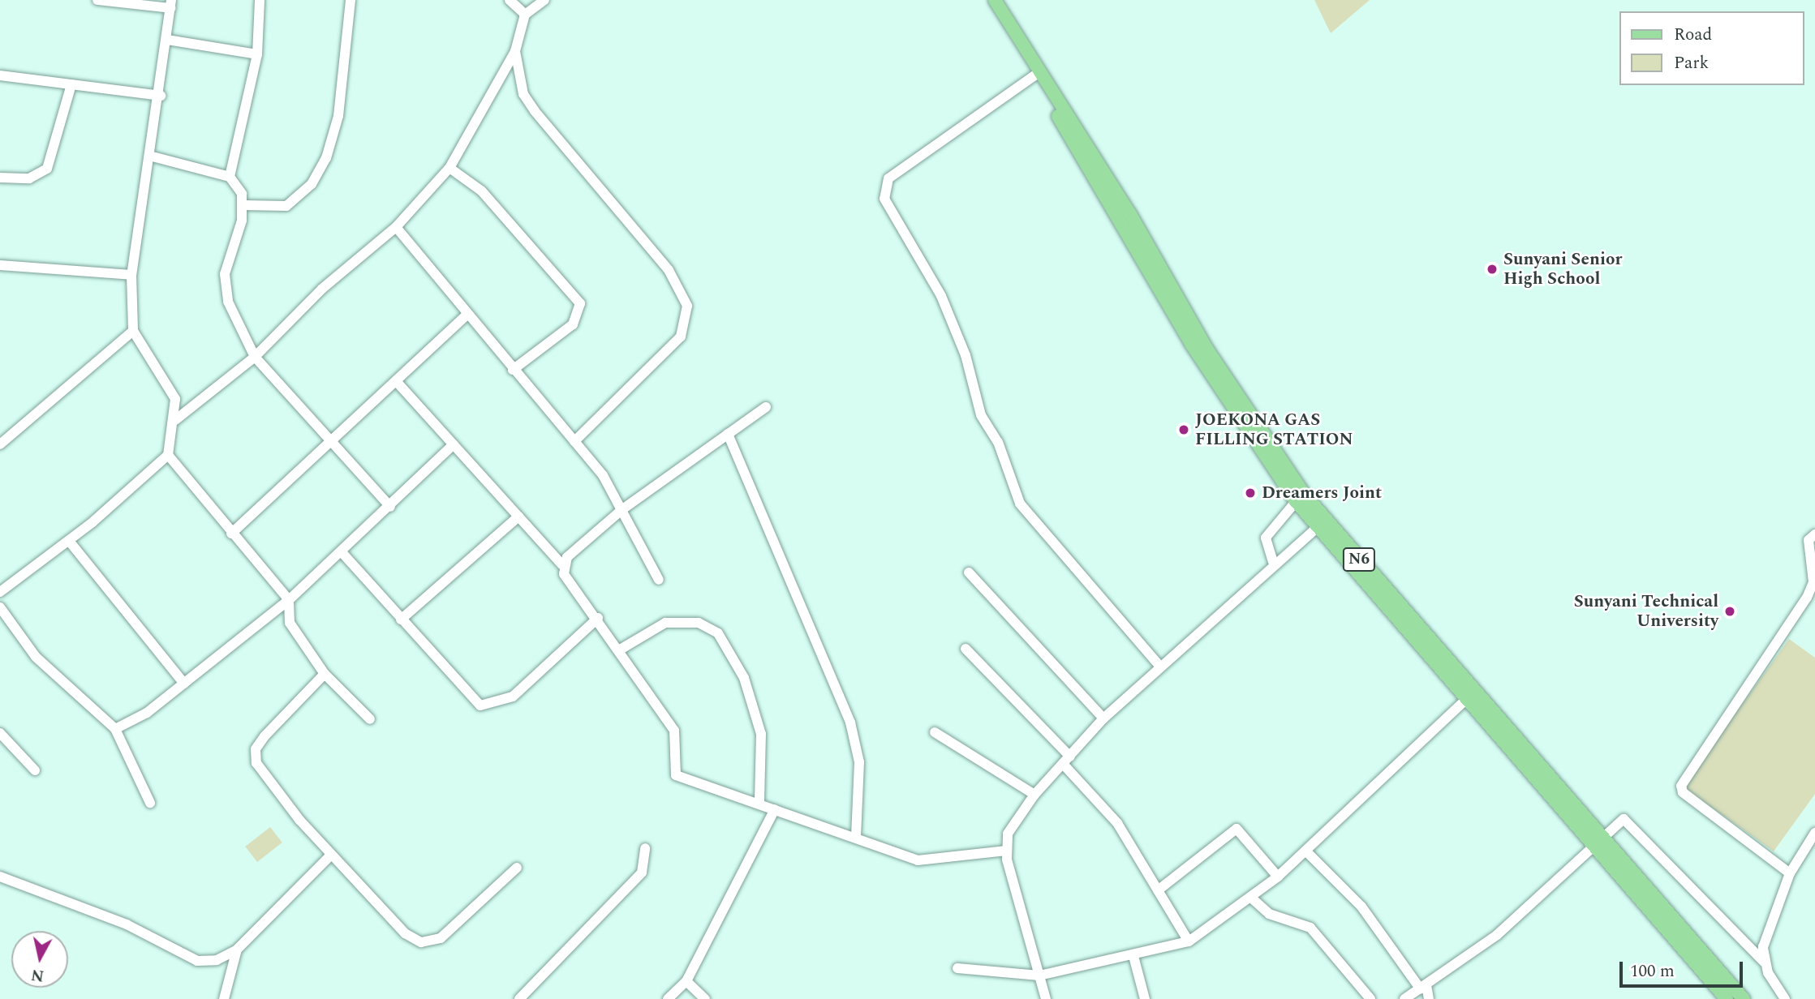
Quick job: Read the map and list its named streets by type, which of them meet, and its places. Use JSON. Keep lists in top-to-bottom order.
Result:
{
  "streets": {
    "main road": ["N6"]
  },
  "places": [
    "Sunyani Senior High School",
    "JOEKONA GAS FILLING STATION",
    "Dreamers Joint",
    "Sunyani Technical University"
  ],
  "legend": ["Road", "Park"],
  "scale_bar": "100 m",
  "north": "bottom"
}
